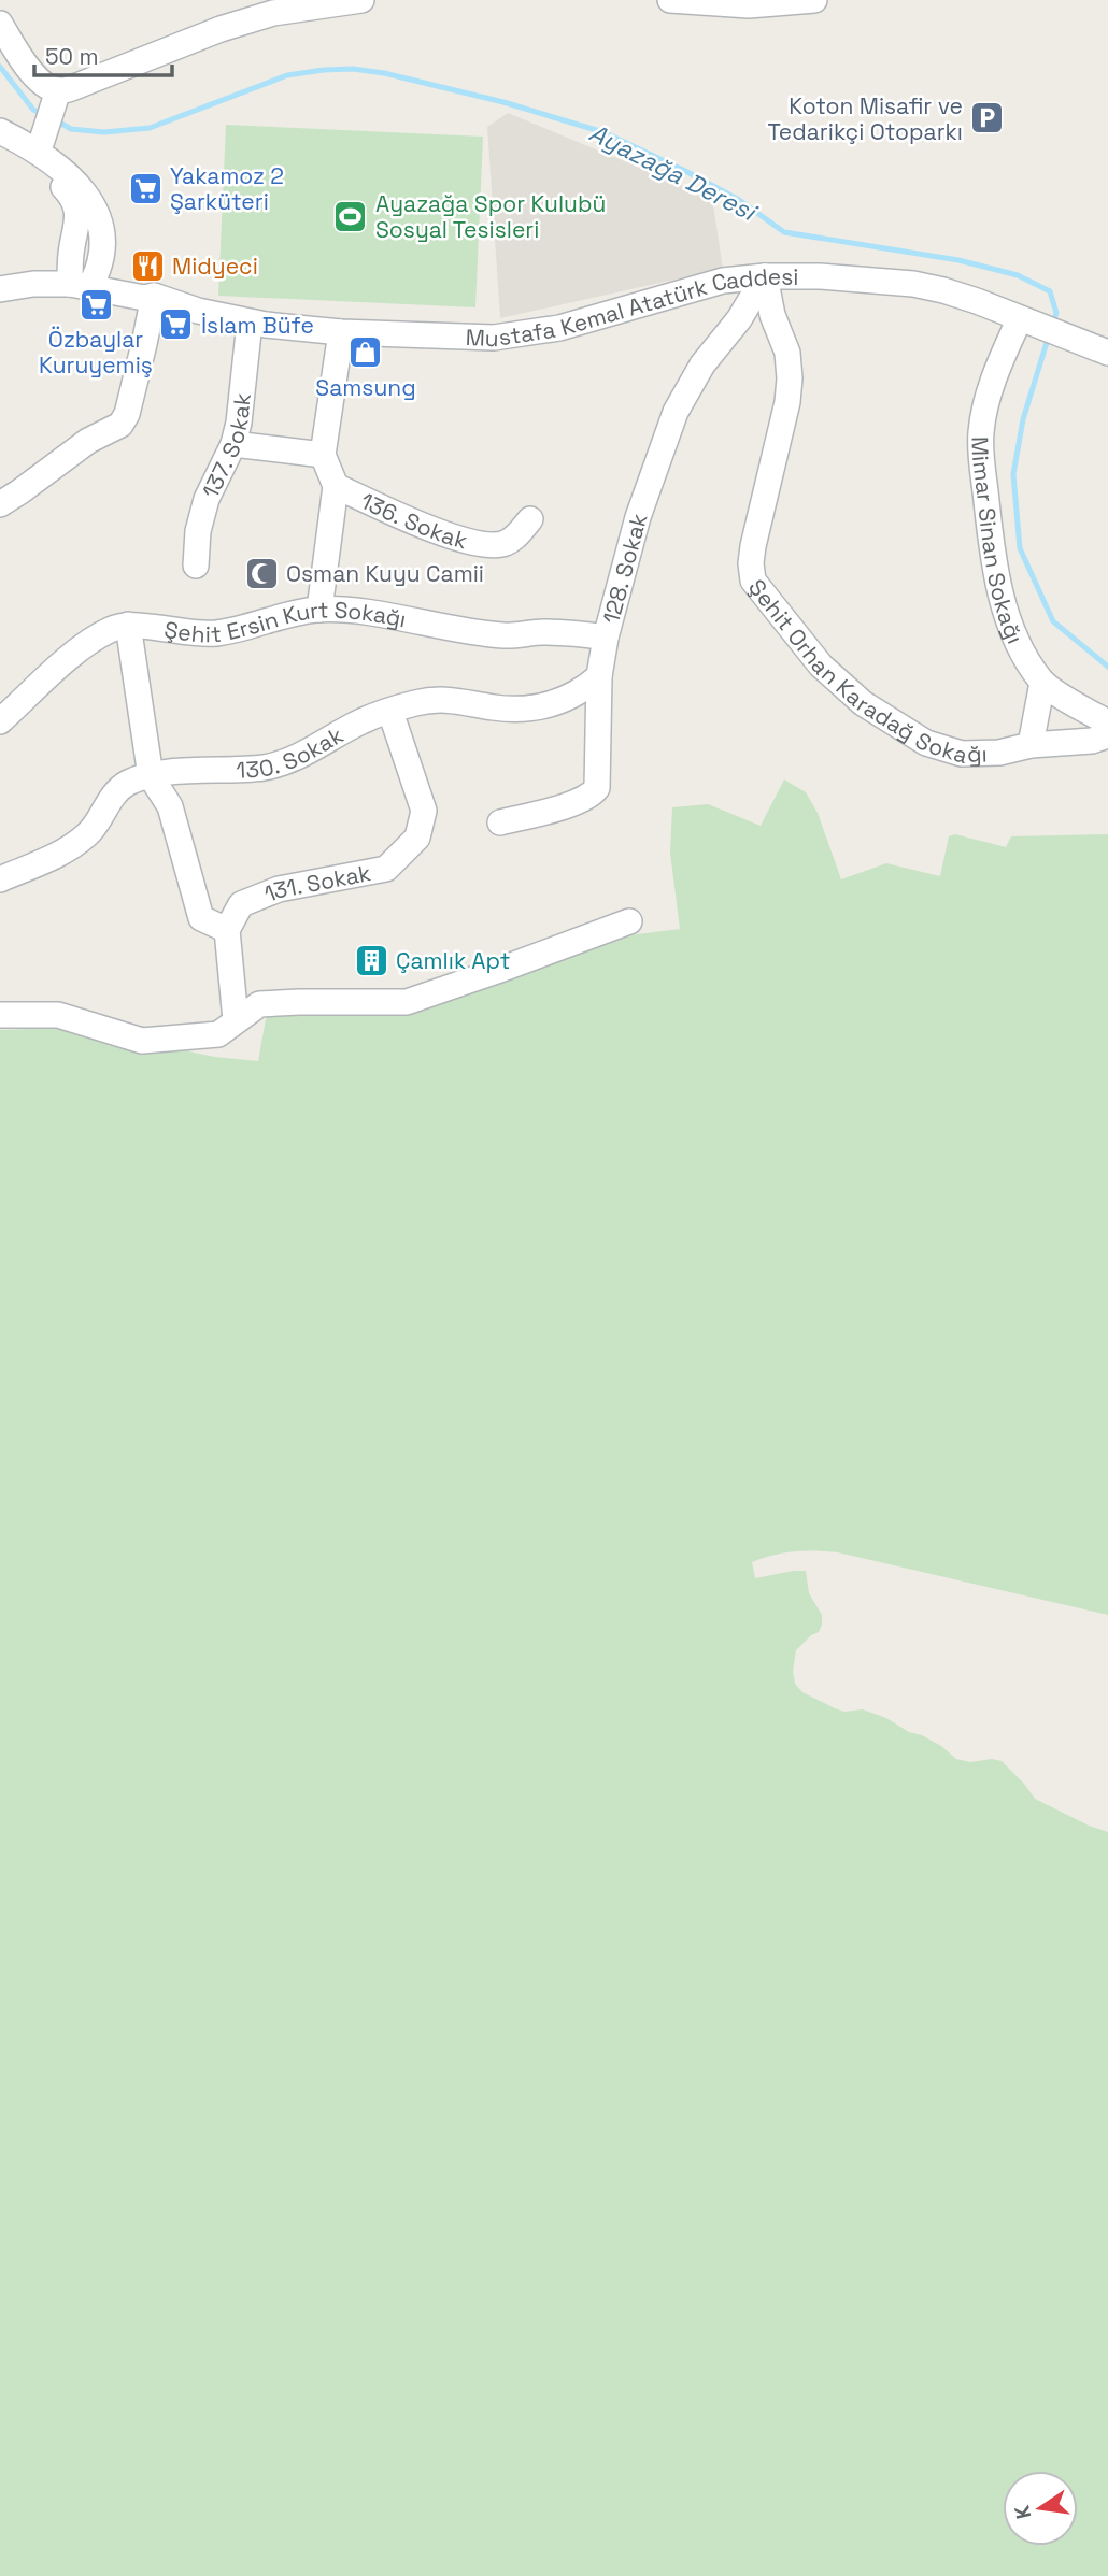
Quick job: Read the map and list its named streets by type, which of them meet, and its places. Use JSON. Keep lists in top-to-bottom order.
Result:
{
  "streets": {
    "street": [
      "Mustafa Kemal Atatürk Caddesi",
      "137. Sokak",
      "136. Sokak",
      "Mimar Sinan Sokağı",
      "128. Sokak",
      "Şehit Ersin Kurt Sokağı",
      "Şehit Orhan Karadağ Sokağı",
      "130. Sokak",
      "131. Sokak"
    ]
  },
  "crossings": [
    ["Mustafa Kemal Atatürk Caddesi", "137. Sokak"],
    ["Mustafa Kemal Atatürk Caddesi", "Mimar Sinan Sokağı"],
    ["Mustafa Kemal Atatürk Caddesi", "128. Sokak"],
    ["Mustafa Kemal Atatürk Caddesi", "Şehit Orhan Karadağ Sokağı"],
    ["136. Sokak", "Şehit Ersin Kurt Sokağı"],
    ["128. Sokak", "Şehit Ersin Kurt Sokağı"],
    ["128. Sokak", "Şehit Orhan Karadağ Sokağı"],
    ["128. Sokak", "130. Sokak"],
    ["130. Sokak", "131. Sokak"]
  ],
  "water": ["Ayazağa Deresi"],
  "places": {
    "parking": ["Koton Misafir ve Tedarikçi Otoparkı"],
    "supermarket": ["Yakamoz 2 Şarküteri", "Özbaylar Kuruyemiş", "İslam Büfe"],
    "sports": ["Ayazağa Spor Kulubü Sosyal Tesisleri"],
    "restaurant": ["Midyeci"],
    "shop": ["Samsung"],
    "mosque": ["Osman Kuyu Camii"],
    "building": ["Çamlık Apt"]
  },
  "scale_bar": "50 m",
  "north": "left"
}
